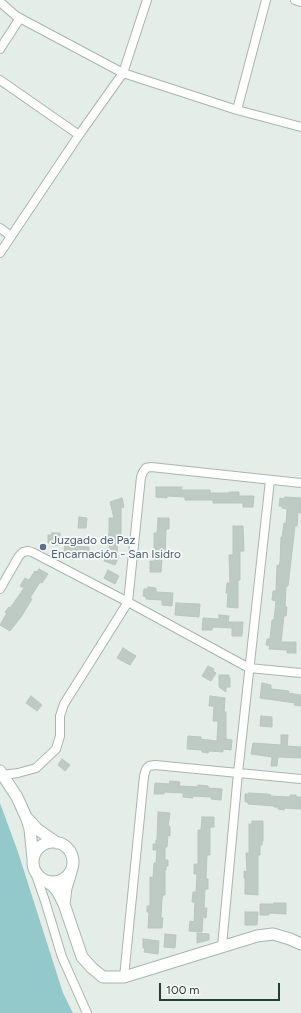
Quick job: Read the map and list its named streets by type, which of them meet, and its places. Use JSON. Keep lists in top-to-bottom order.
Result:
{
  "places": ["Juzgado de Paz Encarnación - San Isidro"],
  "scale_bar": "100 m"
}
